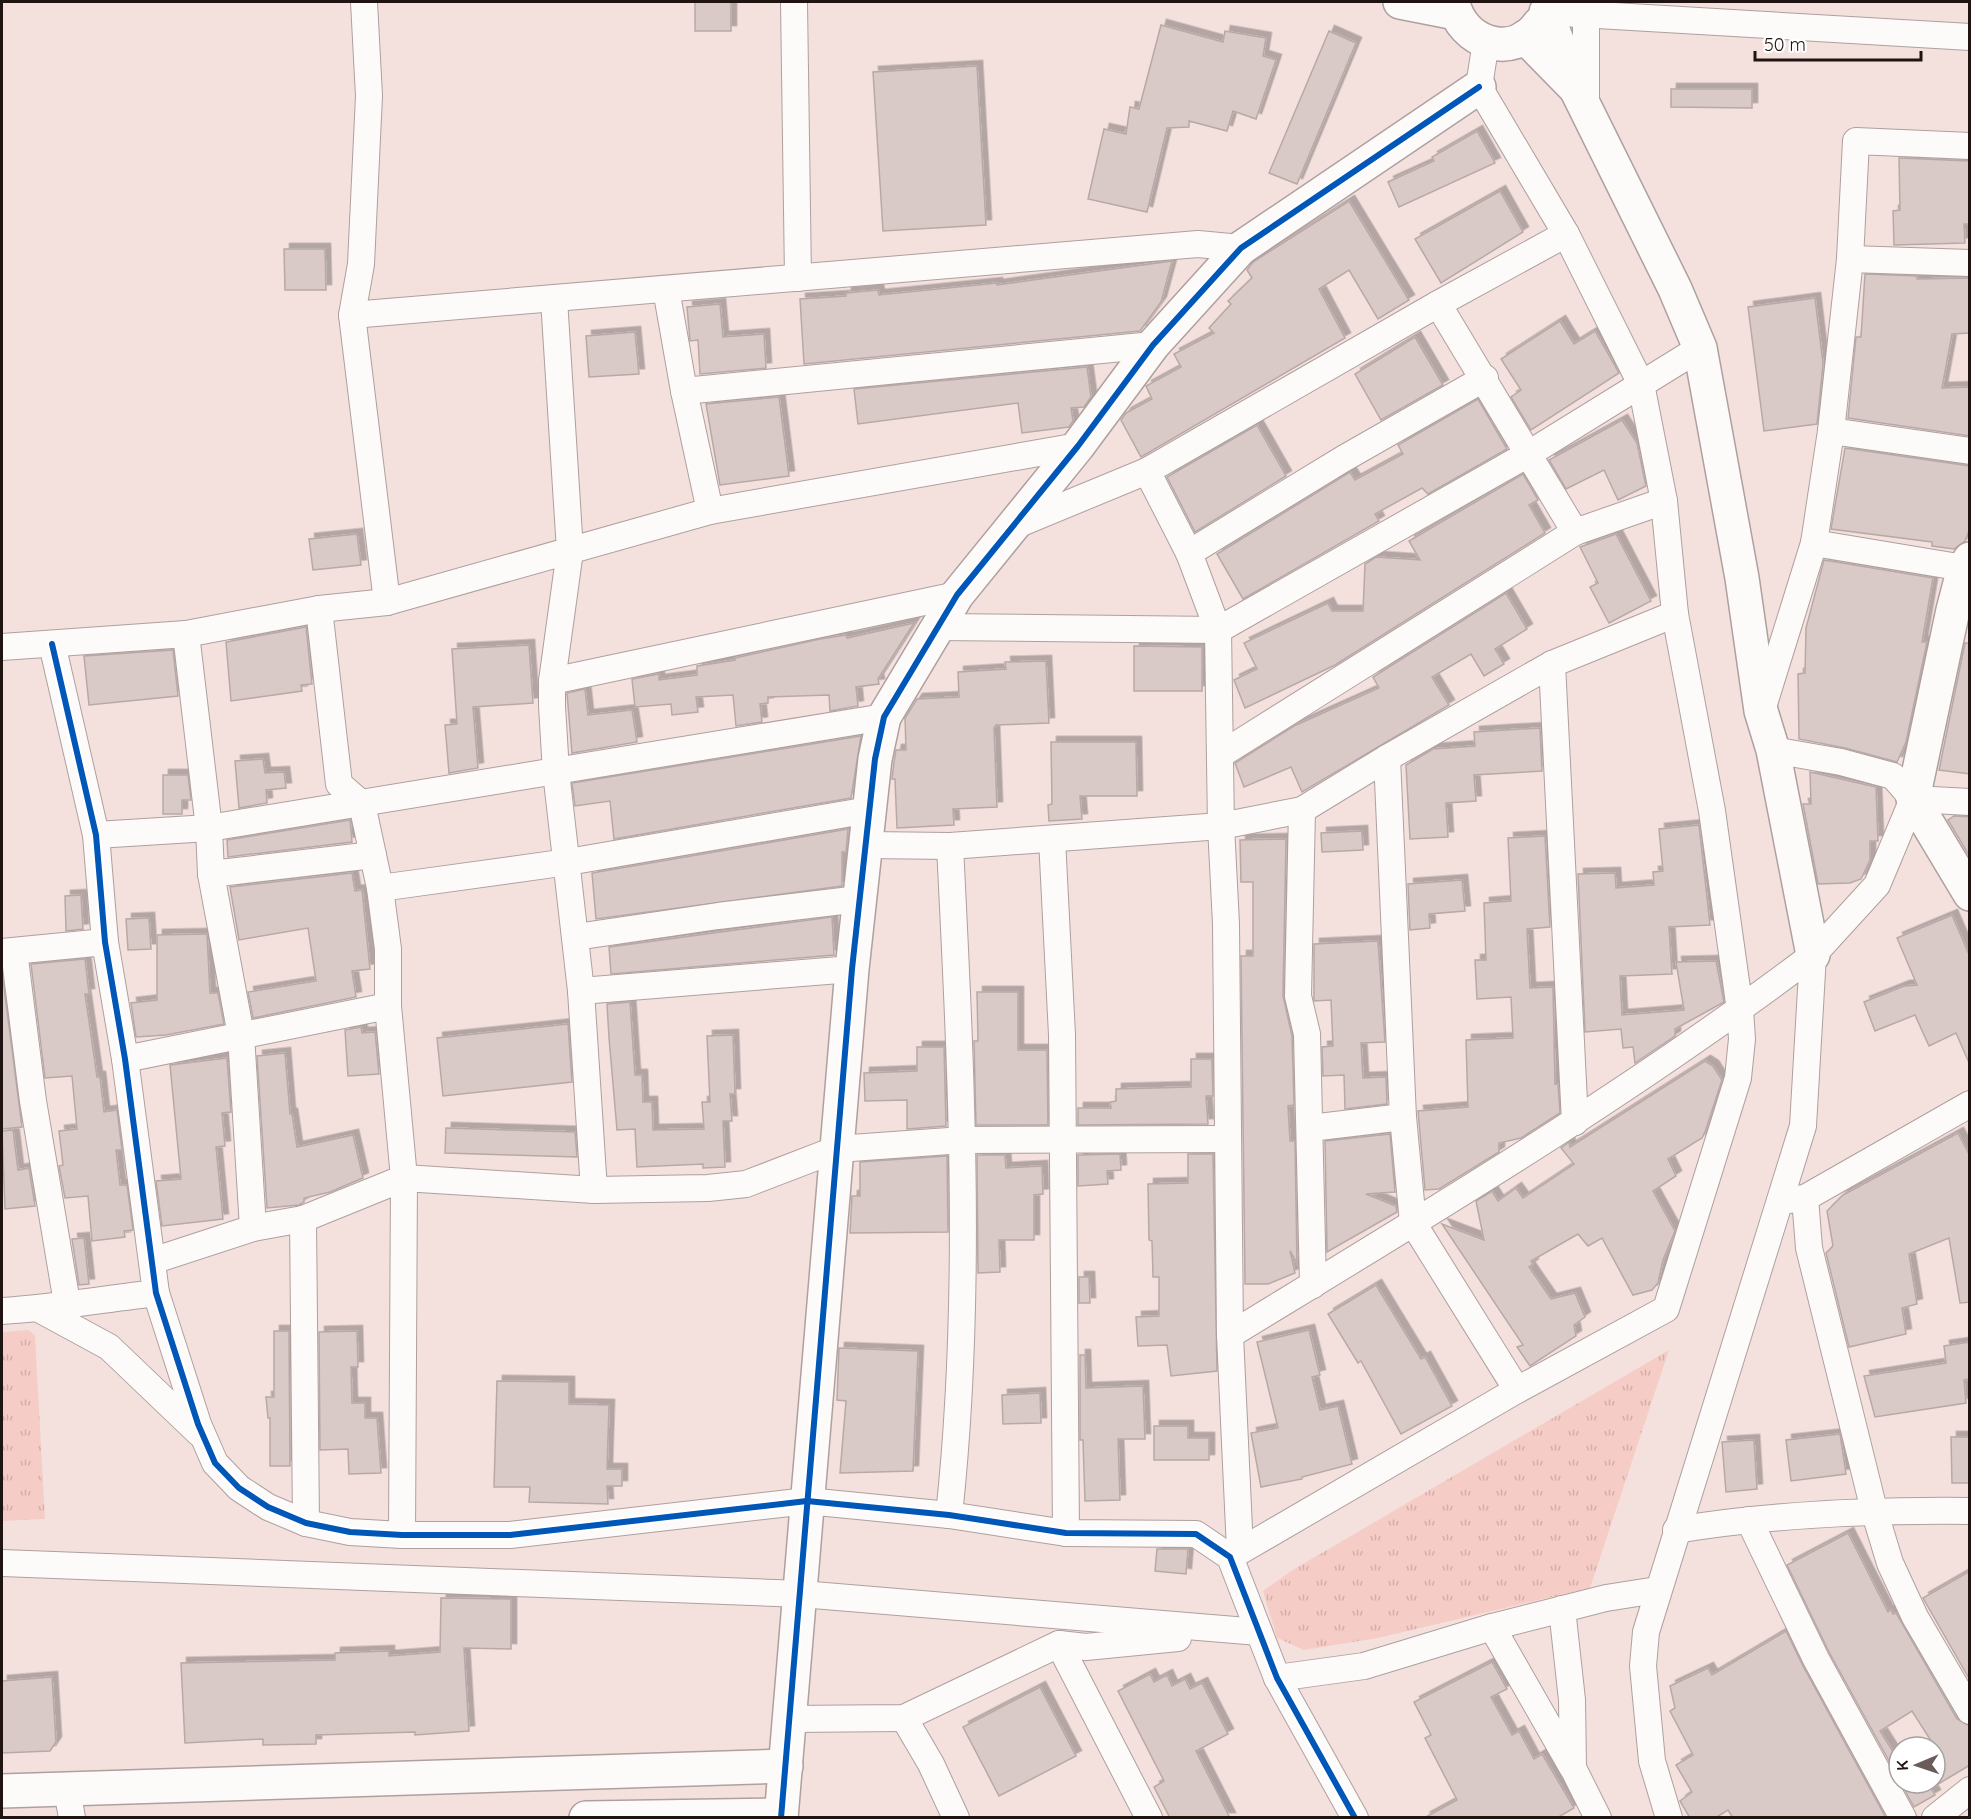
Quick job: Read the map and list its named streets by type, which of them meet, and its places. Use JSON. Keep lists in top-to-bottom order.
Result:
{
  "scale_bar": "50 m",
  "north": "left"
}
